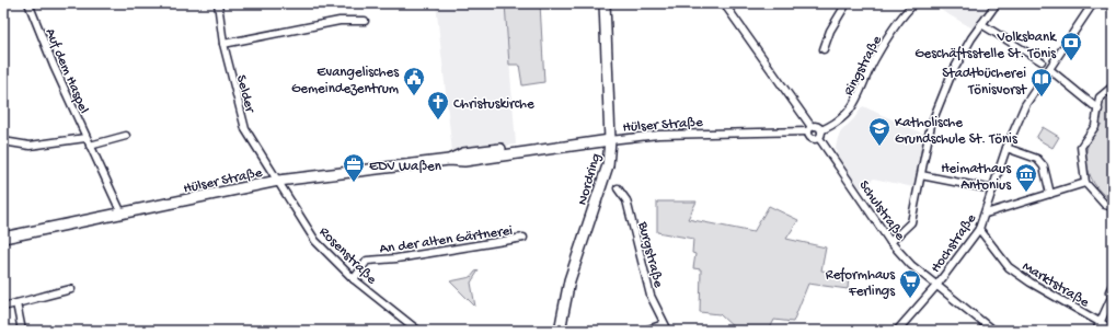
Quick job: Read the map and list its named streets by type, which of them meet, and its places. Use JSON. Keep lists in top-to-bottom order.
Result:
{
  "streets": {
    "main road": ["Hülser Straße", "Nordring"],
    "street": [
      "Ringstraße",
      "Auf dem Haspel",
      "Selder",
      "Schulstraße",
      "An der alten Gärtnerei",
      "Hochstraße",
      "Rosenstraße",
      "Burgstraße",
      "Marktstraße"
    ]
  },
  "crossings": [
    ["Ringstraße", "Hülser Straße"],
    ["Ringstraße", "Schulstraße"],
    ["Auf dem Haspel", "Hülser Straße"],
    ["Selder", "Hülser Straße"],
    ["Selder", "Rosenstraße"],
    ["Hülser Straße", "Nordring"],
    ["Hülser Straße", "Schulstraße"],
    ["Hülser Straße", "Rosenstraße"],
    ["Schulstraße", "Hochstraße"],
    ["An der alten Gärtnerei", "Rosenstraße"],
    ["Hochstraße", "Marktstraße"]
  ],
  "places": {
    "bank": ["Volksbank Geschäftsstelle St. Tönis"],
    "public building": ["Evangelisches Gemeindezentrum"],
    "library": ["Stadtbücherei Tönisvorst"],
    "church": ["Christuskirche"],
    "school or university": ["Katholische Grundschule St. Tönis"],
    "office": ["EDV Waßen"],
    "museum": ["Heimathaus Antonius"],
    "supermarket": ["Reformhaus Ferlings"]
  }
}
